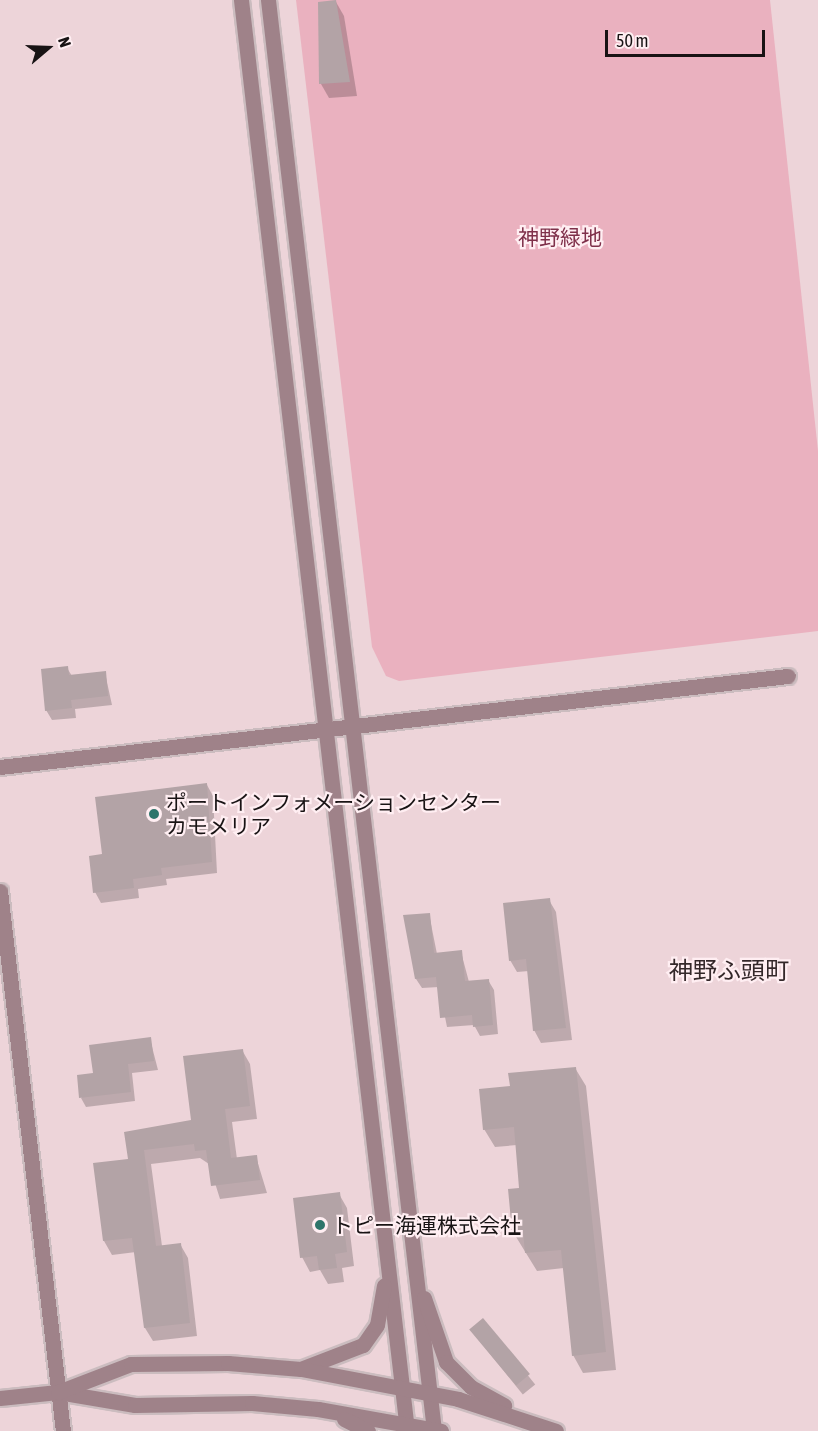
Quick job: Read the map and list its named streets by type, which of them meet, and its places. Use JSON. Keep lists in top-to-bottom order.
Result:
{
  "districts": ["神野ふ頭町"],
  "parks": ["神野緑地"],
  "places": ["ポートインフォメーションセンター カモメリア", "トピー海運株式会社"],
  "scale_bar": "50 m",
  "north": "right"
}
